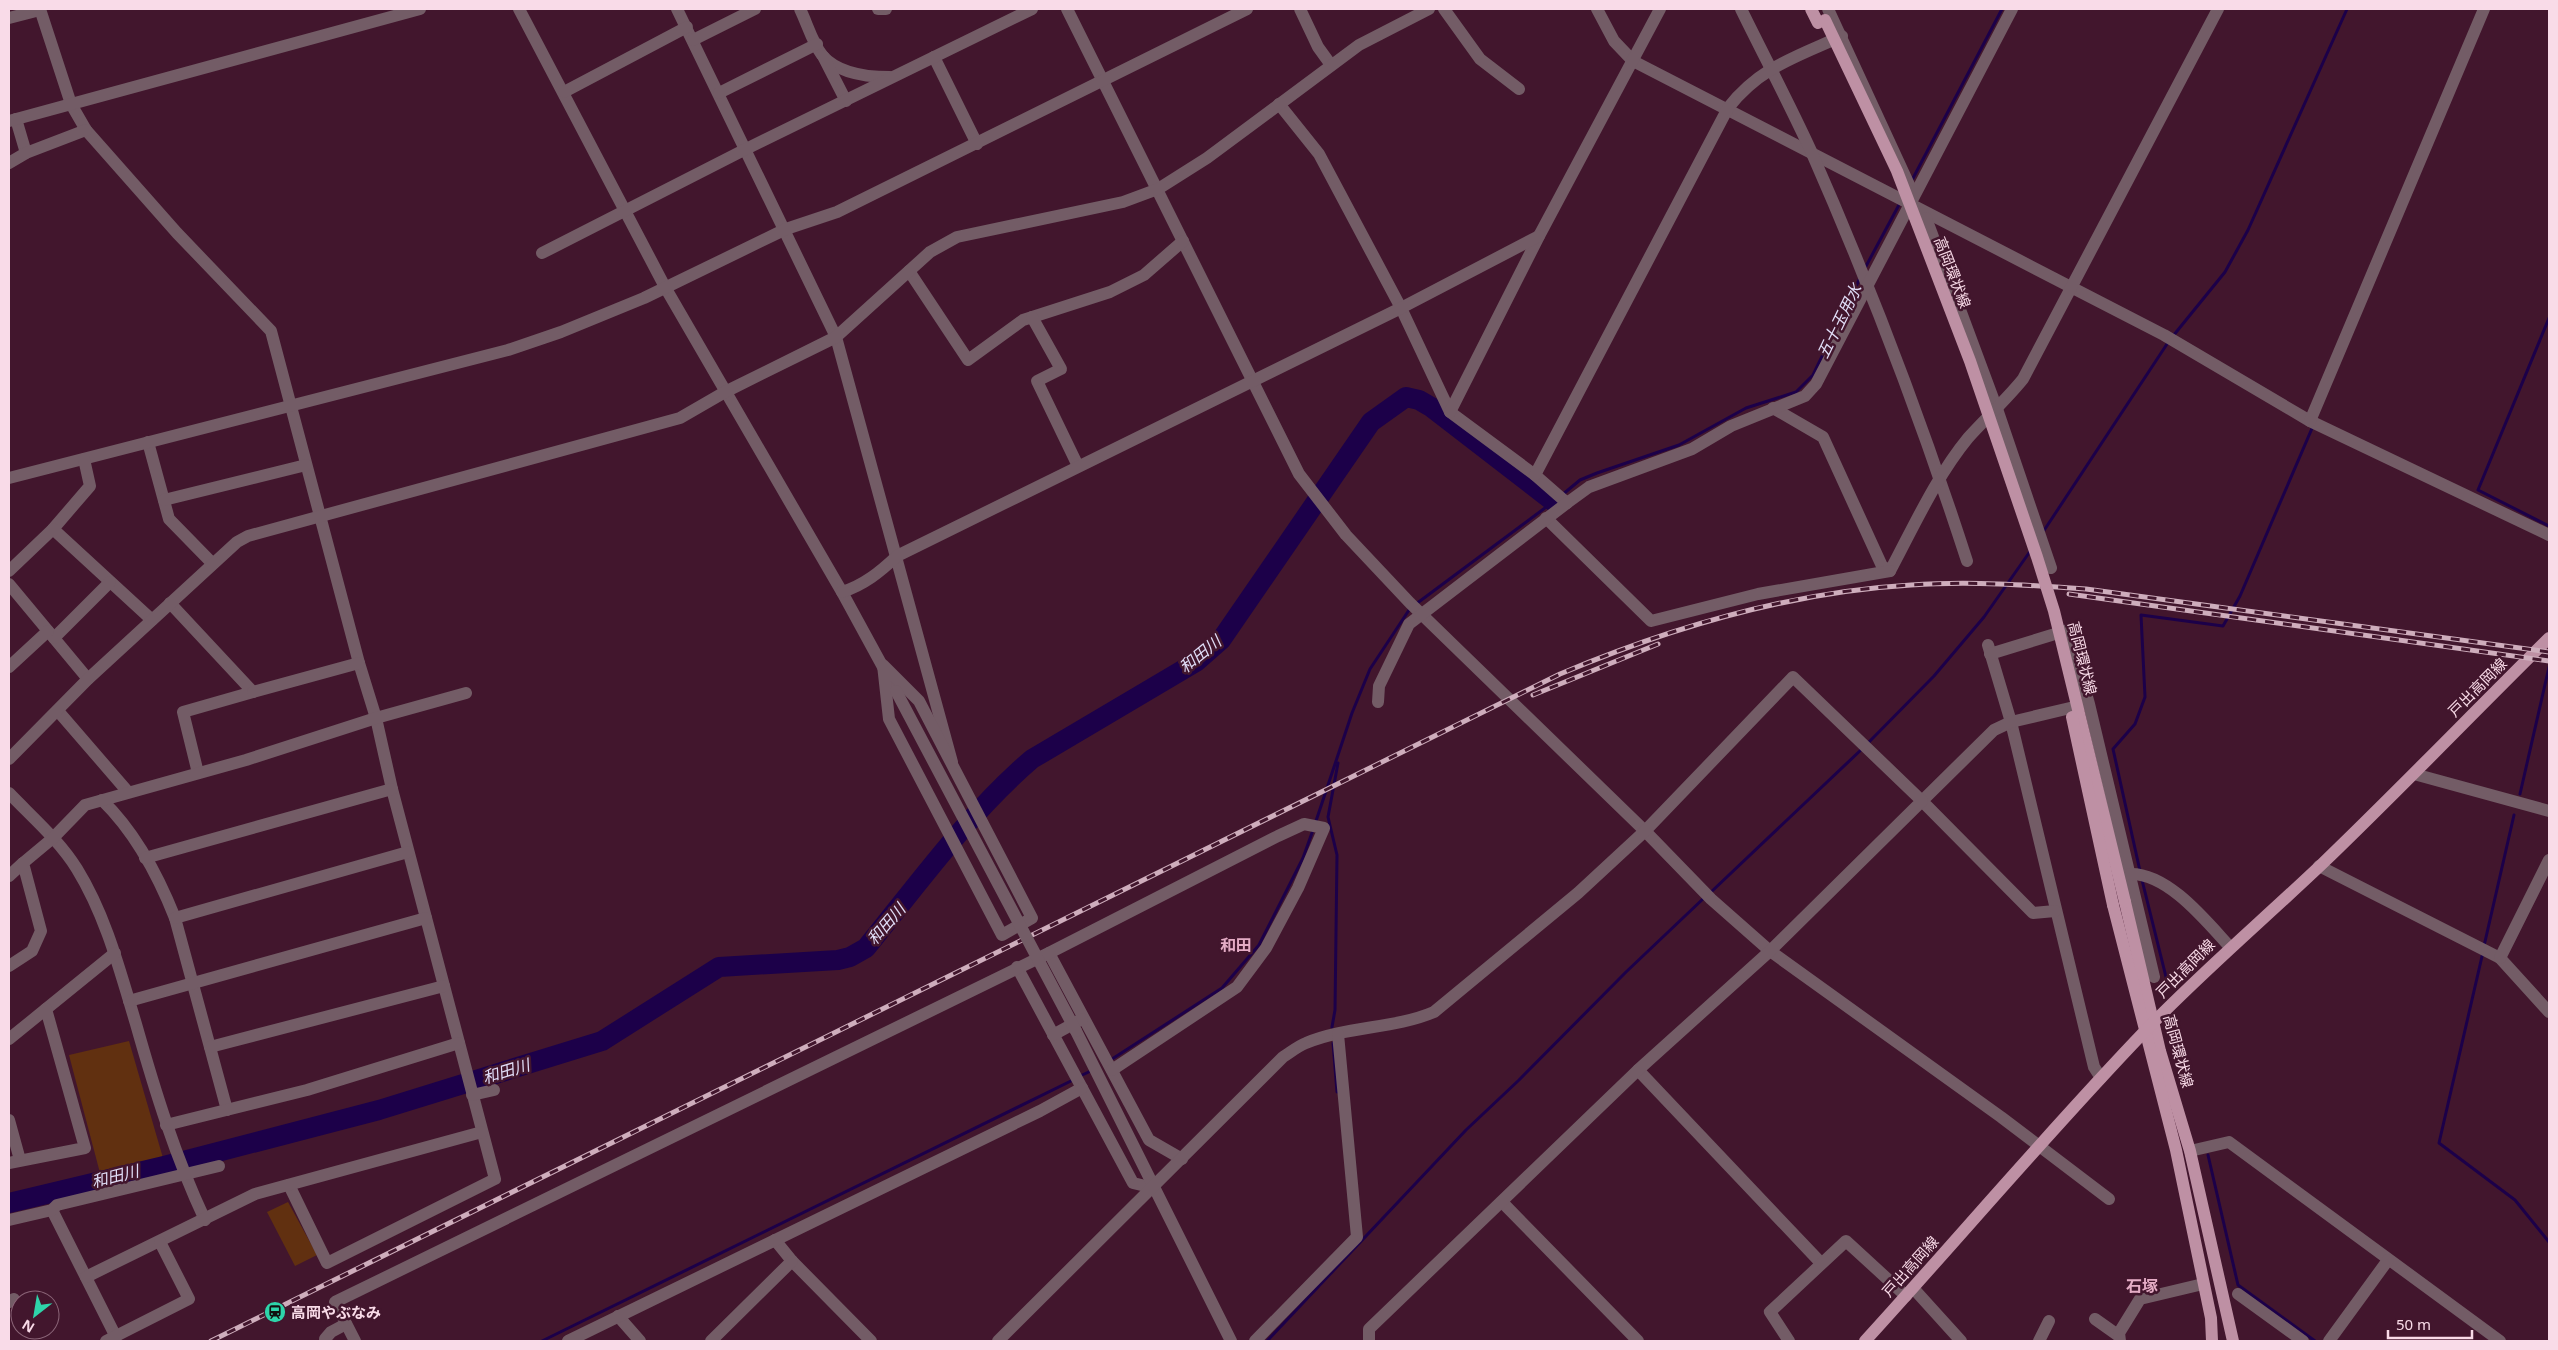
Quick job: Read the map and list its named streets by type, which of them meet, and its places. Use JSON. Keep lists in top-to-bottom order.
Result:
{
  "streets": {
    "main road": ["高岡環状線", "戸出高岡線"]
  },
  "crossings": [
    ["高岡環状線", "戸出高岡線"]
  ],
  "districts": ["和田", "石塚"],
  "water": ["五十玉用水", "和田川"],
  "places": {
    "station": ["高岡やぶなみ"]
  },
  "scale_bar": "50 m",
  "north": "bottom left"
}
